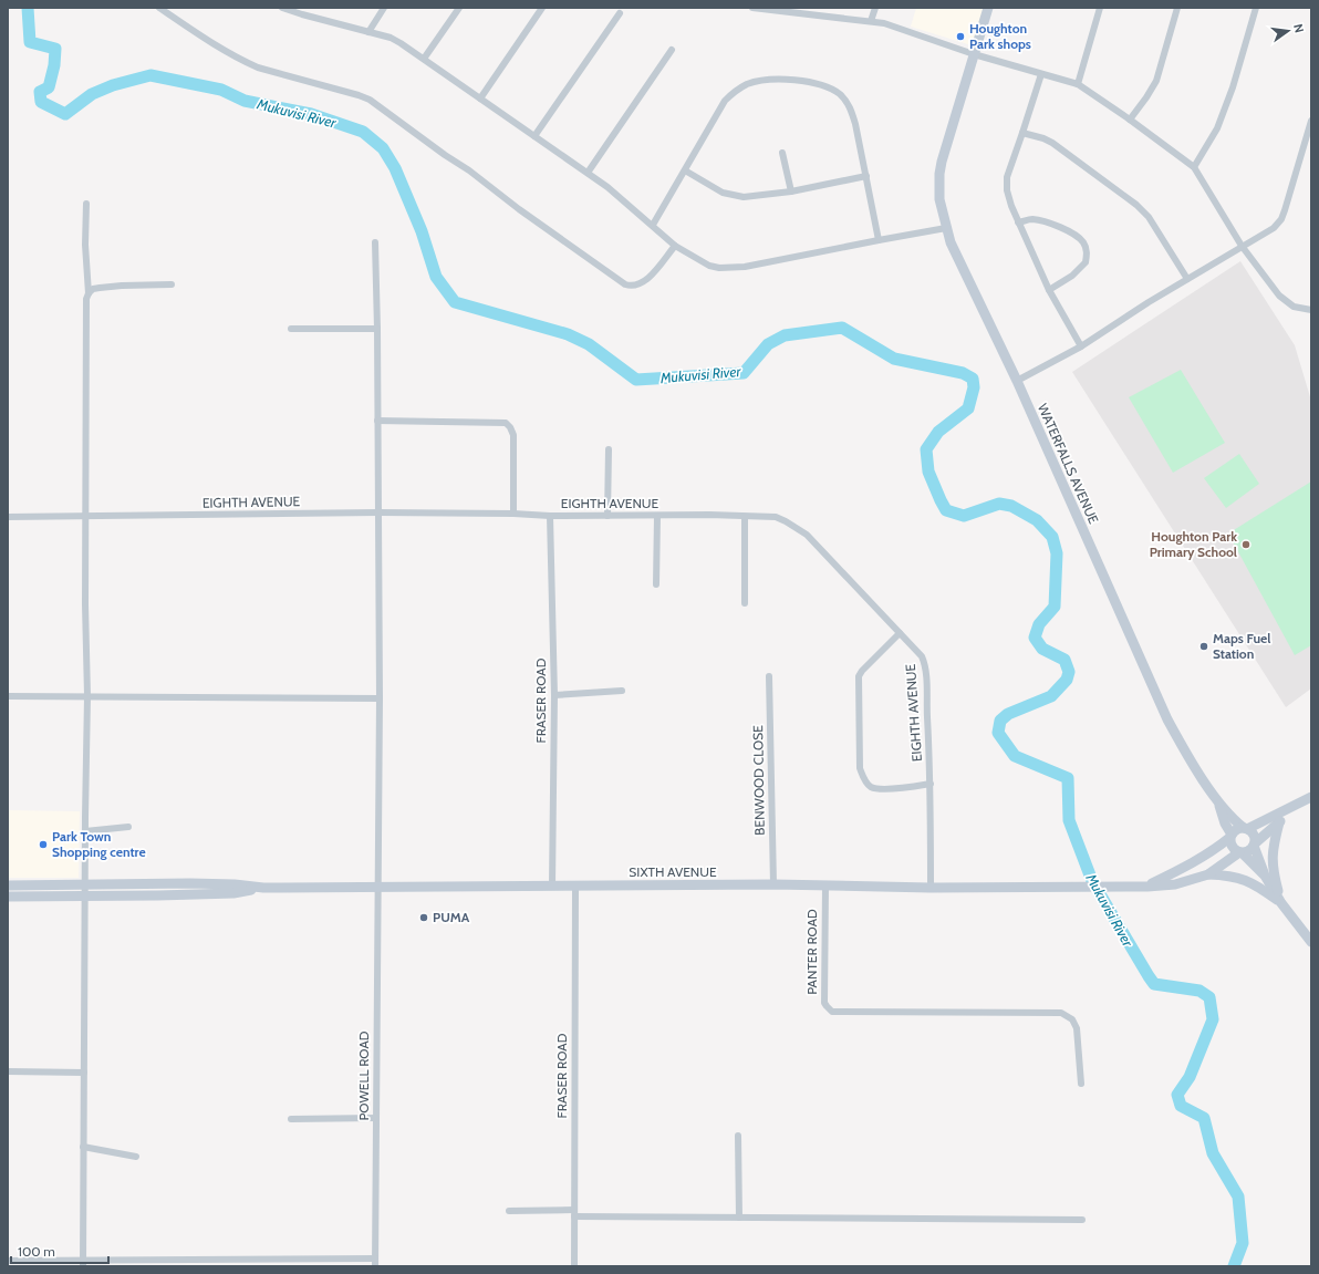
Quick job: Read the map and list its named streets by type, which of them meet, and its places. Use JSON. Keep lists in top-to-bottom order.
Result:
{
  "streets": {
    "street": [
      "WATERFALLS AVENUE",
      "EIGHTH AVENUE",
      "FRASER ROAD",
      "BENWOOD CLOSE",
      "SIXTH AVENUE",
      "PANTER ROAD",
      "POWELL ROAD"
    ]
  },
  "crossings": [
    ["EIGHTH AVENUE", "FRASER ROAD"],
    ["EIGHTH AVENUE", "SIXTH AVENUE"],
    ["EIGHTH AVENUE", "POWELL ROAD"],
    ["FRASER ROAD", "SIXTH AVENUE"],
    ["BENWOOD CLOSE", "SIXTH AVENUE"],
    ["SIXTH AVENUE", "PANTER ROAD"],
    ["SIXTH AVENUE", "POWELL ROAD"]
  ],
  "water": ["Mukuvisi River"],
  "places": [
    "Houghton Park shops",
    "Houghton Park Primary School",
    "Maps Fuel Station",
    "Park Town Shopping centre",
    "PUMA"
  ],
  "scale_bar": "100 m",
  "north": "right"
}
